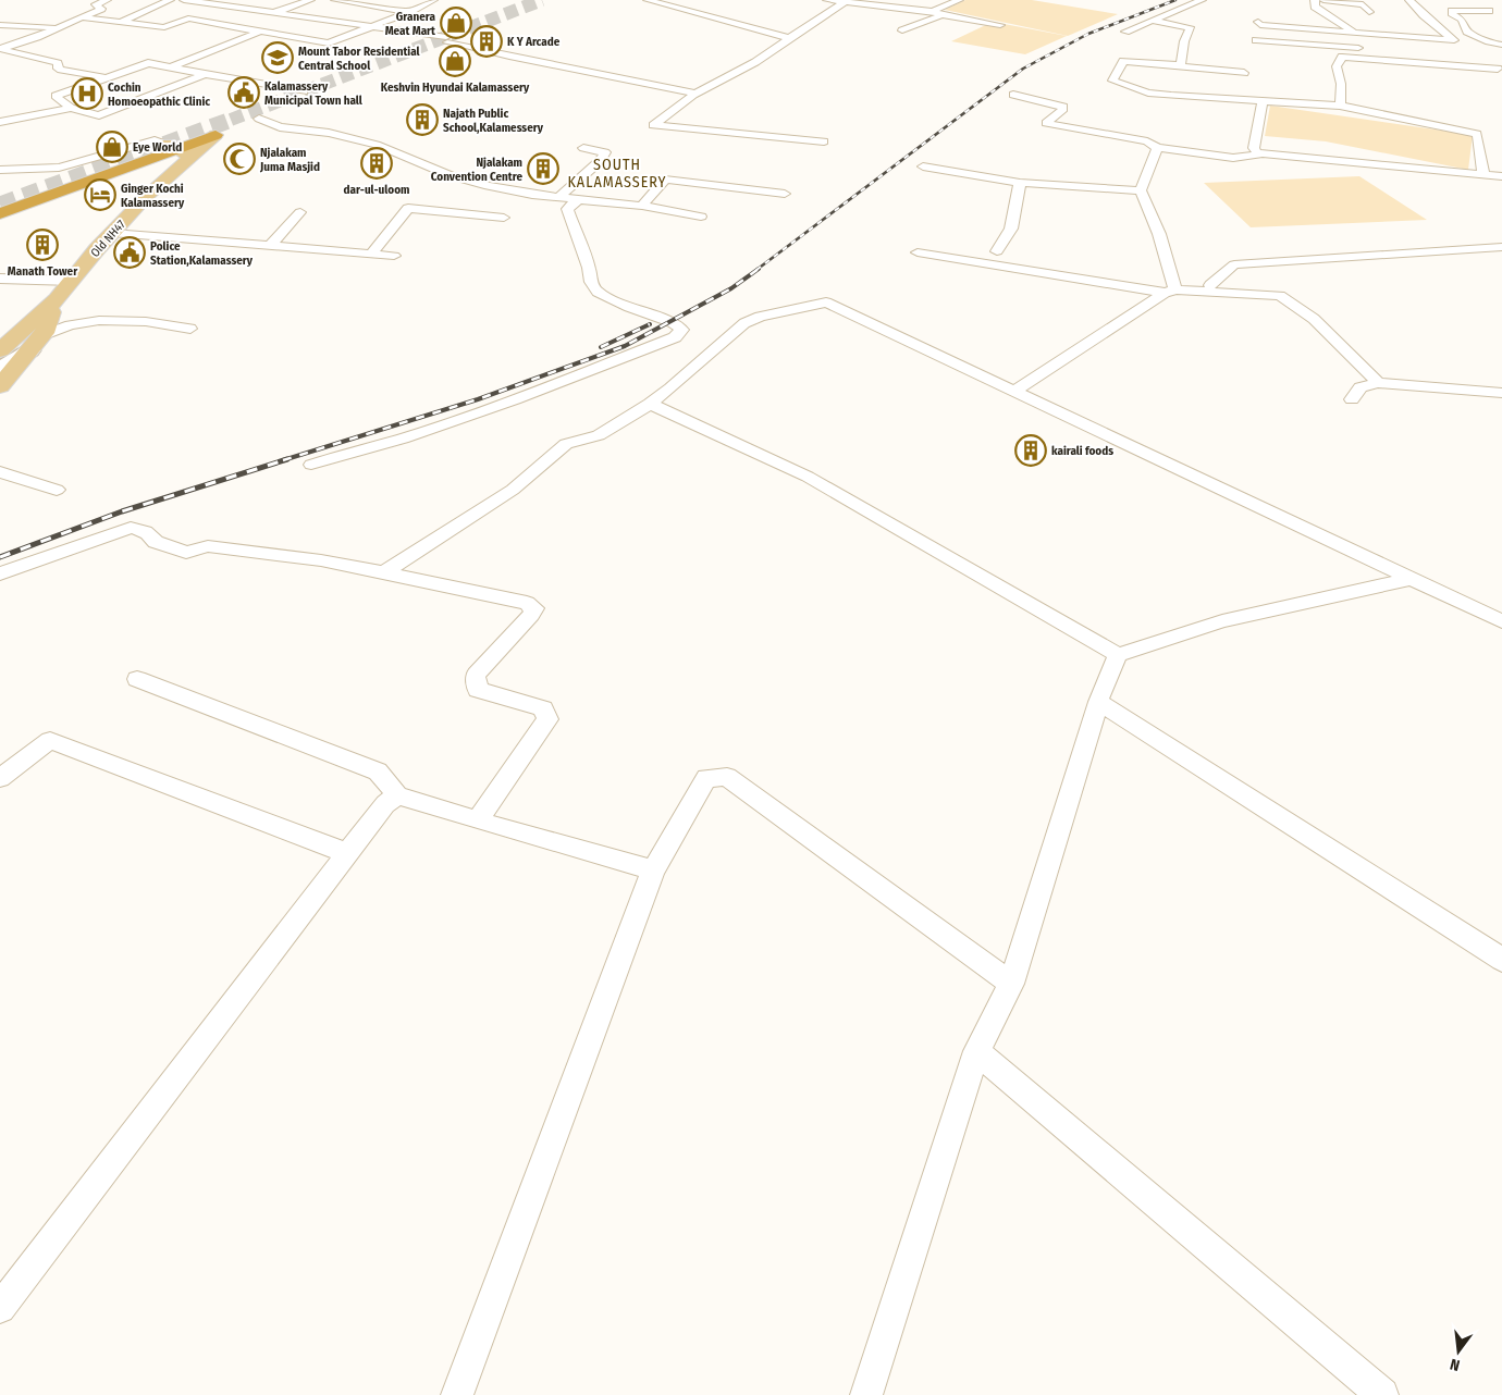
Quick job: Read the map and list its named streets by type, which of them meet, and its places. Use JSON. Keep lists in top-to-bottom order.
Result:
{
  "streets": {
    "main road": ["Old NH47"]
  },
  "districts": ["SOUTH KALAMASSERY"],
  "places": {
    "shop": ["Granera Meat Mart", "Keshvin Hyundai Kalamassery", "Eye World"],
    "building": [
      "K Y Arcade",
      "Najath Public School,Kalamessery",
      "dar-ul-uloom",
      "Njalakam Convention Centre",
      "Manath Tower",
      "kairali foods"
    ],
    "school or university": ["Mount Tabor Residential Central School"],
    "public building": ["Kalamassery Municipal Town hall", "Police Station,Kalamassery"],
    "hospital": ["Cochin Homoeopathic Clinic"],
    "mosque": ["Njalakam Juma Masjid"],
    "hotel": ["Ginger Kochi Kalamassery"]
  },
  "north": "bottom"
}
